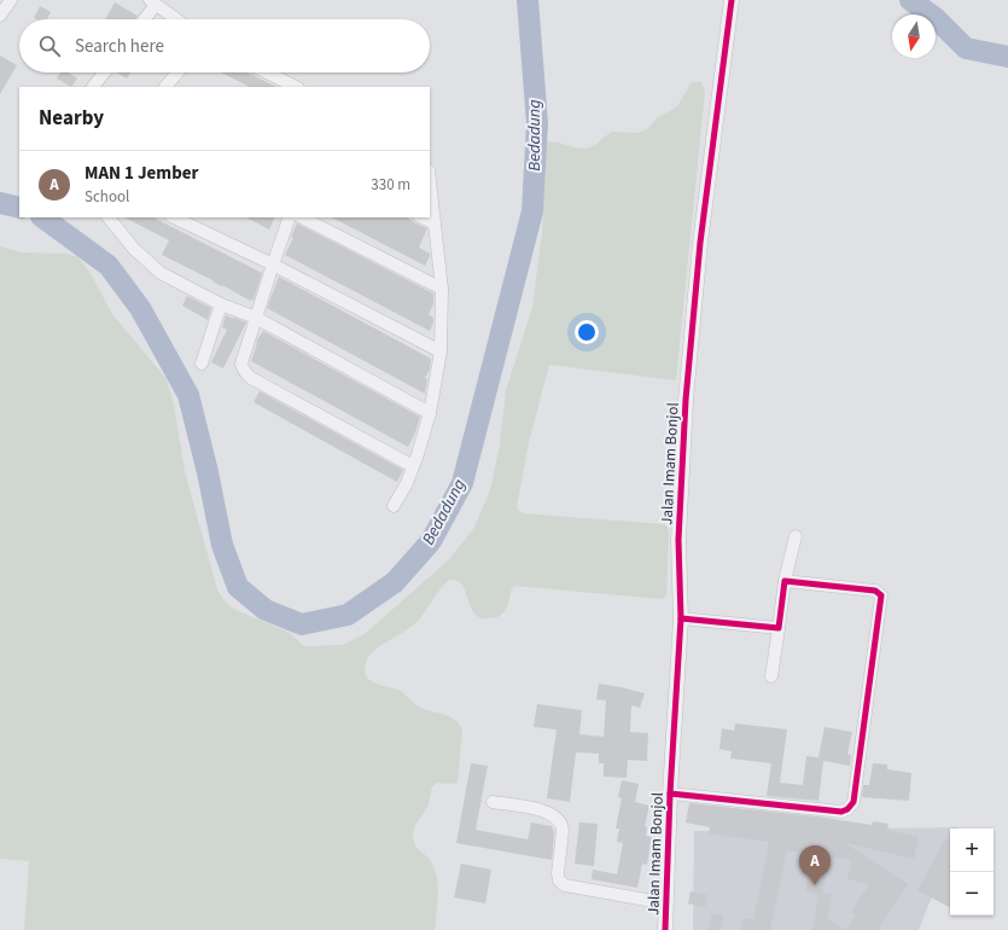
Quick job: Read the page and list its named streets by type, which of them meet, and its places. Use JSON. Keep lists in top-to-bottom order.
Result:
{
  "streets": {
    "street": ["Jalan Imam Bonjol"]
  },
  "water": ["Bedadung"],
  "north": "bottom",
  "page": {
    "search": "Search here",
    "heading": "Nearby",
    "list": [
      {
        "mark": "A",
        "name": "MAN 1 Jember",
        "note": "School",
        "value": "330 m"
      }
    ],
    "map_buttons": ["+", "−"],
    "pins": "A"
  }
}
